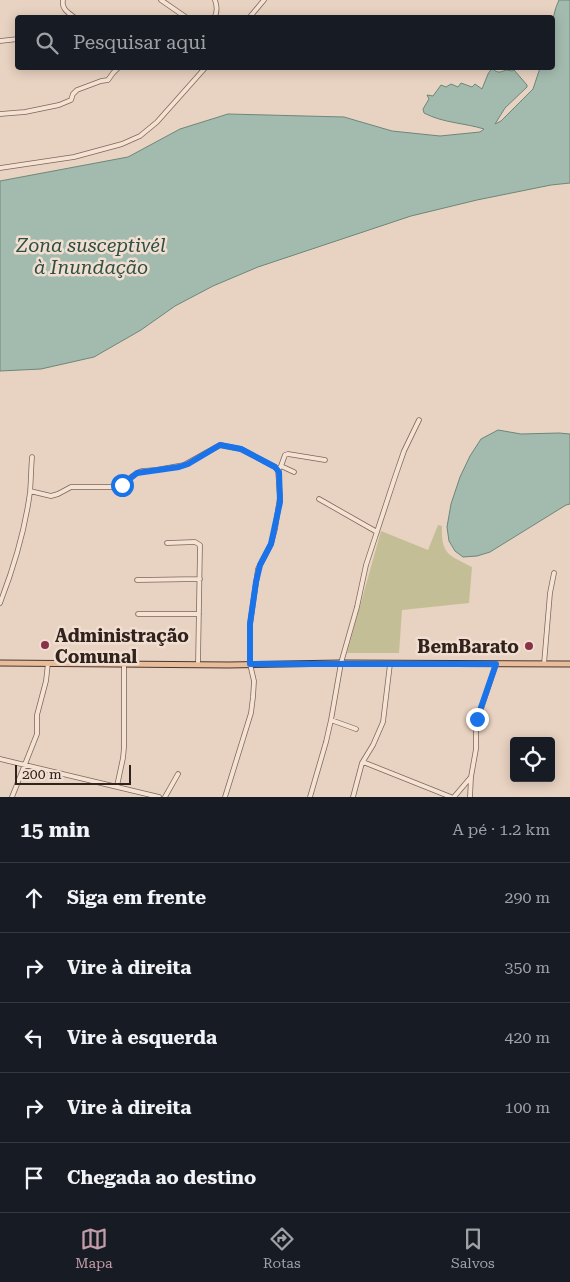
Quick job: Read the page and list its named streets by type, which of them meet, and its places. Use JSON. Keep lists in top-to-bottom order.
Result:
{
  "water": ["Zona susceptivél à Inundação"],
  "places": ["Administração Comunal", "BemBarato"],
  "scale_bar": "200 m",
  "page": {
    "search": "Pesquisar aqui",
    "scale": "200 m",
    "heading": ["15 min", "A pé · 1.2 km"],
    "list": [
      ["Siga em frente", "290 m"],
      ["Vire à direita", "350 m"],
      ["Vire à esquerda", "420 m"],
      ["Vire à direita", "100 m"],
      "Chegada ao destino"
    ],
    "nav": ["Mapa", "Rotas", "Salvos"]
  }
}
